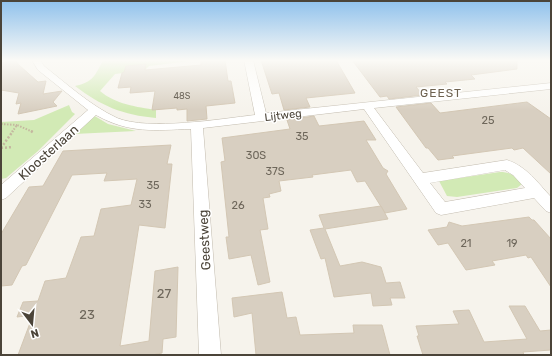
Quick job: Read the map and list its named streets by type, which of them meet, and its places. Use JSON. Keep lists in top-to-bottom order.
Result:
{
  "streets": {
    "street": ["Lijtweg", "Kloosterlaan", "Geestweg"]
  },
  "crossings": [
    ["Lijtweg", "Kloosterlaan"],
    ["Lijtweg", "Geestweg"]
  ],
  "districts": ["GEEST"],
  "house_numbers": [
    "48S",
    "25",
    "35",
    "30S",
    "37S",
    "35",
    "33",
    "26",
    "21",
    "19",
    "27",
    "23"
  ],
  "north": "bottom"
}
